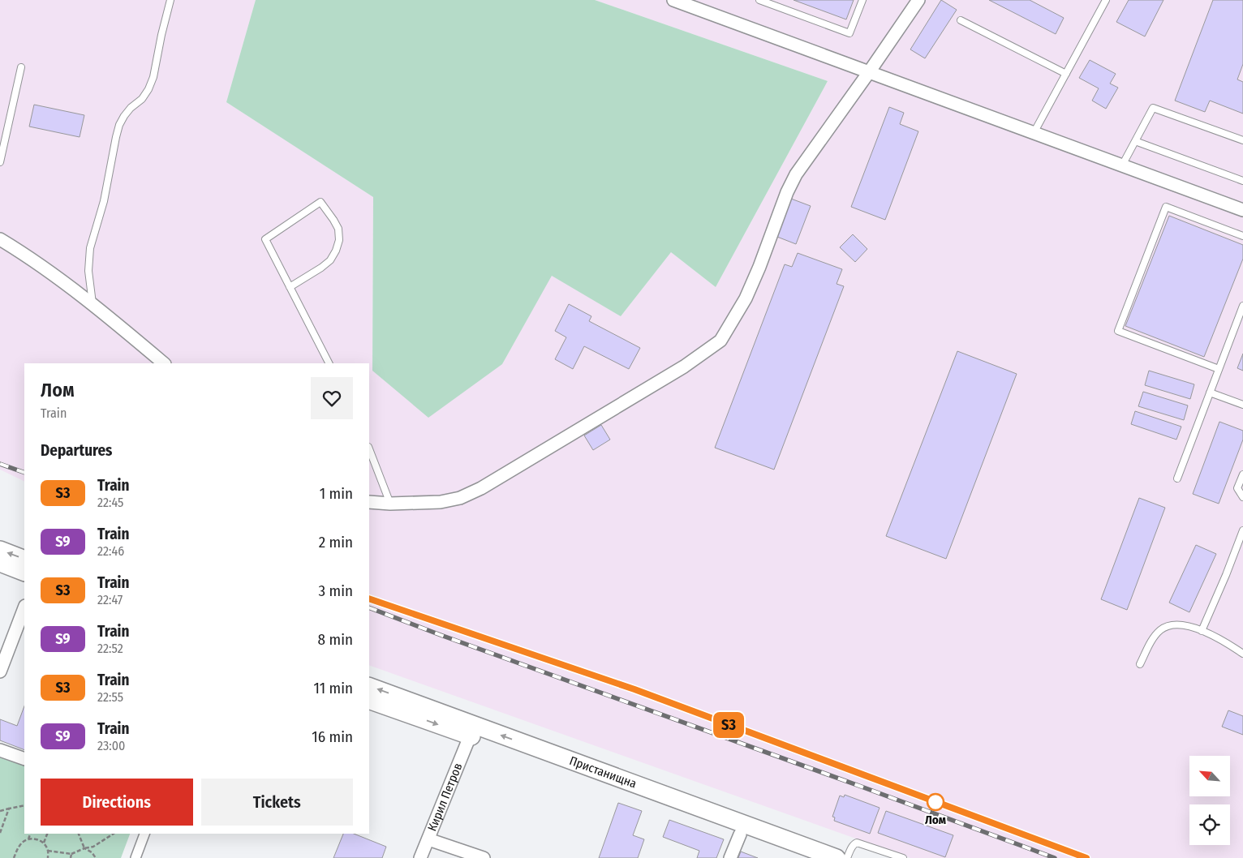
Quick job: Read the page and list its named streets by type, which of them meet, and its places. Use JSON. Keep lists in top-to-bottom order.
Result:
{
  "streets": {
    "main road": ["Пристанищна"],
    "street": ["Кирил Петров"]
  },
  "crossings": [
    ["Пристанищна", "Кирил Петров"]
  ],
  "places": ["Лом"],
  "north": "top left",
  "page": {
    "on_map": "S3",
    "heading": [
      ["Лом", "Train"],
      "Departures"
    ],
    "list": [
      {
        "mark": "S3",
        "name": "Train",
        "note": "22:45",
        "value": "1 min"
      },
      {
        "mark": "S9",
        "name": "Train",
        "note": "22:46",
        "value": "2 min"
      },
      {
        "mark": "S3",
        "name": "Train",
        "note": "22:47",
        "value": "3 min"
      },
      {
        "mark": "S9",
        "name": "Train",
        "note": "22:52",
        "value": "8 min"
      },
      {
        "mark": "S3",
        "name": "Train",
        "note": "22:55",
        "value": "11 min"
      },
      {
        "mark": "S9",
        "name": "Train",
        "note": "23:00",
        "value": "16 min"
      }
    ],
    "buttons": ["Directions", "Tickets"]
  }
}
